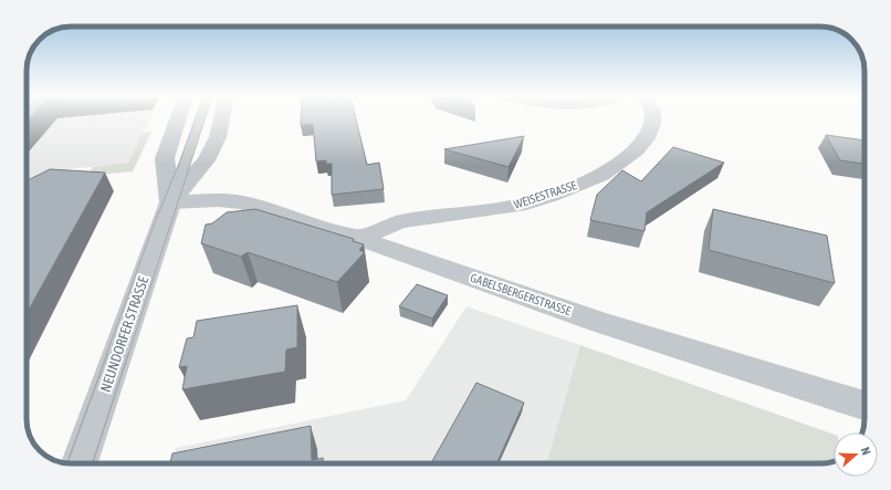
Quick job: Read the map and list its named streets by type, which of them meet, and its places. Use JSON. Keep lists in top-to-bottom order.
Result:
{
  "streets": {
    "street": ["WEISESTRASSE", "GABELSBERGERSTRASSE", "NEUNDORFER STRASSE"]
  },
  "crossings": [
    ["WEISESTRASSE", "GABELSBERGERSTRASSE"],
    ["GABELSBERGERSTRASSE", "NEUNDORFER STRASSE"]
  ],
  "north": "right"
}
